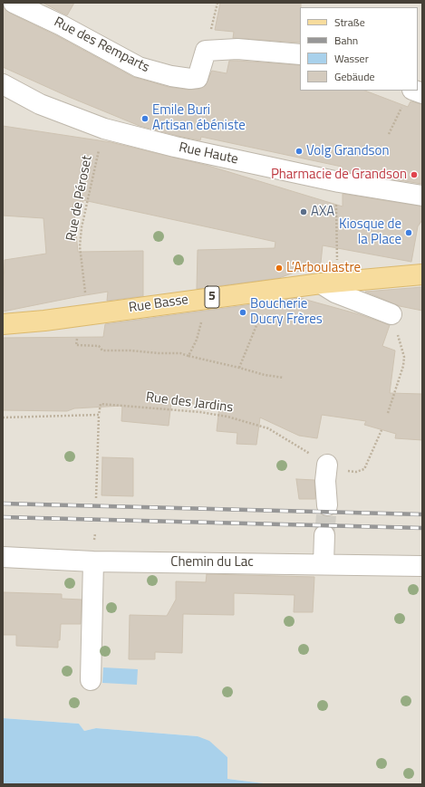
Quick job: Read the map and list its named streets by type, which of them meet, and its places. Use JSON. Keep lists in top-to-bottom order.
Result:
{
  "streets": {
    "main road": ["5", "Rue Basse"],
    "street": ["Rue des Remparts", "Rue Haute", "Chemin du Lac"],
    "path": ["Rue de Péroset", "Rue des Jardins"]
  },
  "crossings": [
    ["Rue Haute", "Rue de Péroset"],
    ["Rue de Péroset", "Rue Basse"]
  ],
  "places": [
    "Emile Buri Artisan ébéniste",
    "Volg Grandson",
    "Pharmacie de Grandson",
    "AXA",
    "Kiosque de la Place",
    "L’Arboulastre",
    "Boucherie Ducry Frères"
  ],
  "legend": [
    "Straße",
    "Bahn",
    "Wasser",
    "Gebäude"
  ]
}
